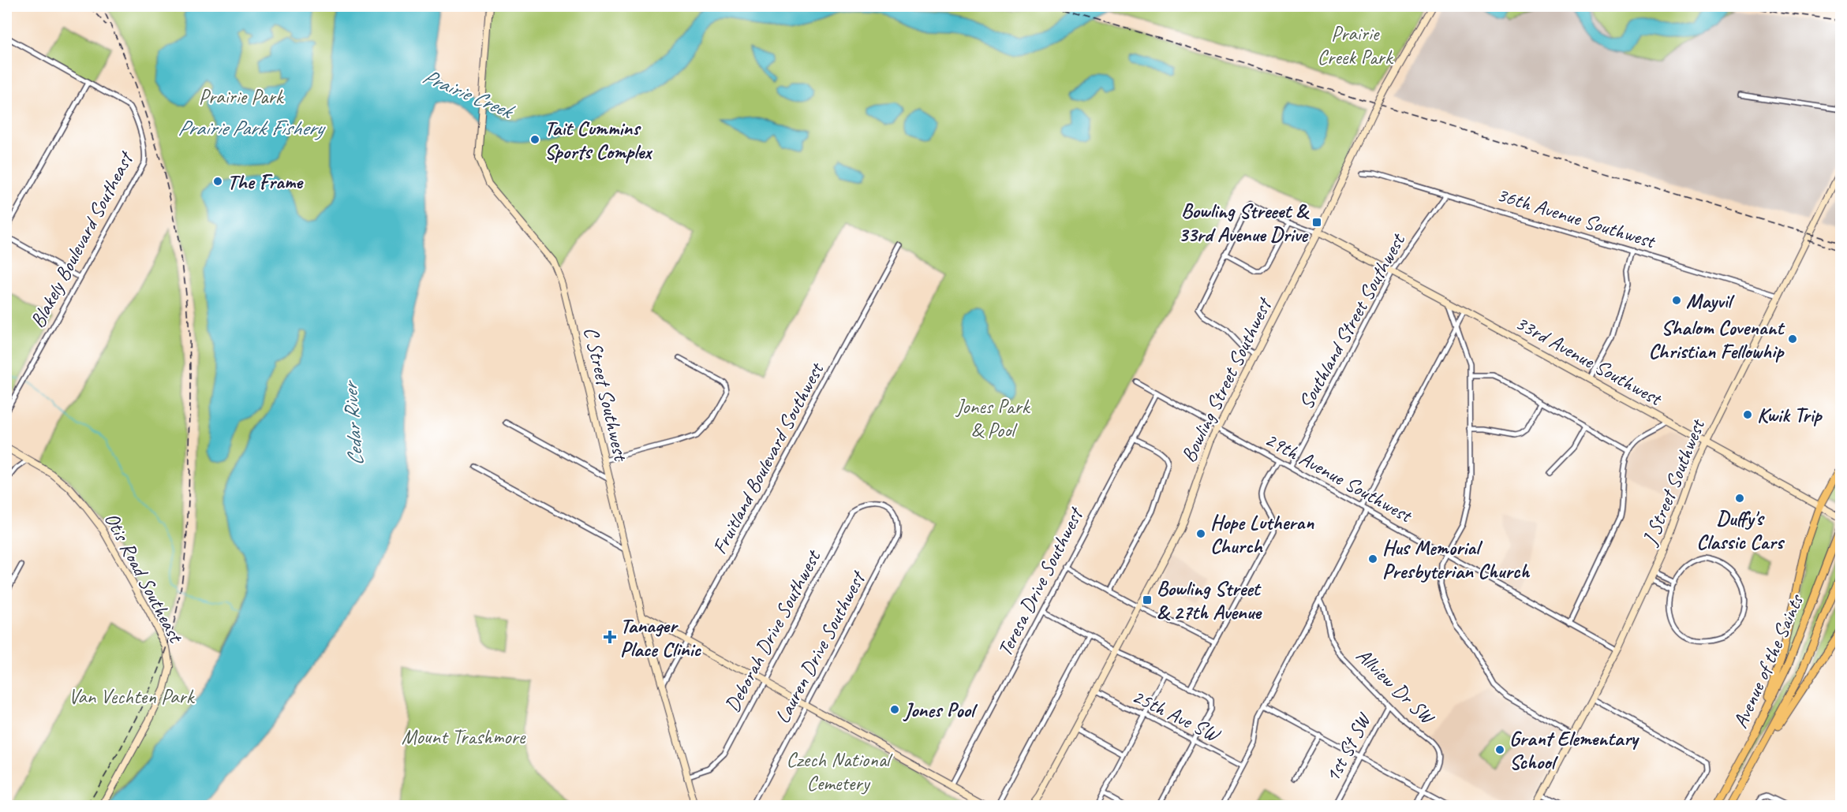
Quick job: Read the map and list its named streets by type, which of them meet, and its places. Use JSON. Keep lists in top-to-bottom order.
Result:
{
  "streets": {
    "highway": ["Avenue of the Saints"],
    "street": [
      "36th Avenue Southwest",
      "Blakely Boulevard Southeast",
      "Southland Street Southwest",
      "33rd Avenue Southwest",
      "Bowling Street Southwest",
      "C Street Southwest",
      "Fruitland Boulevard Southwest",
      "29th Avenue Southwest",
      "J Street Southwest",
      "Otis Road Southeast",
      "Teresa Drive Southwest",
      "Deborah Drive Southwest",
      "Lauren Drive Southwest",
      "Allview Dr SW",
      "25th Ave SW",
      "1st St SW"
    ]
  },
  "crossings": [
    ["36th Avenue Southwest", "Southland Street Southwest"],
    ["36th Avenue Southwest", "J Street Southwest"],
    ["Southland Street Southwest", "33rd Avenue Southwest"],
    ["Southland Street Southwest", "29th Avenue Southwest"],
    ["33rd Avenue Southwest", "Bowling Street Southwest"],
    ["33rd Avenue Southwest", "J Street Southwest"],
    ["Bowling Street Southwest", "29th Avenue Southwest"],
    ["Bowling Street Southwest", "25th Ave SW"],
    ["C Street Southwest", "Fruitland Boulevard Southwest"],
    ["C Street Southwest", "Deborah Drive Southwest"],
    ["29th Avenue Southwest", "J Street Southwest"],
    ["29th Avenue Southwest", "Teresa Drive Southwest"],
    ["Deborah Drive Southwest", "Lauren Drive Southwest"],
    ["Allview Dr SW", "1st St SW"]
  ],
  "water": ["Prairie Creek", "Prairie Park Fishery", "Cedar River"],
  "parks": [
    "Prairie Creek Park",
    "Prairie Park",
    "Jones Park & Pool",
    "Van Vechten Park",
    "Mount Trashmore",
    "Czech National Cemetery"
  ],
  "places": {
    "other": [
      "Tait Cummins Sports Complex",
      "The Frame",
      "Mayvil",
      "Shalom Covenant Christian Fellowhip",
      "Kwik Trip",
      "Duffy's Classic Cars",
      "Hope Lutheran Church",
      "Hus Memorial Presbyterian Church",
      "Jones Pool",
      "Grant Elementary School"
    ],
    "transit": ["Bowling Streeet & 33rd Avenue Drive", "Bowling Street & 27th Avenue"],
    "health": ["Tanager Place Clinic"]
  }
}
